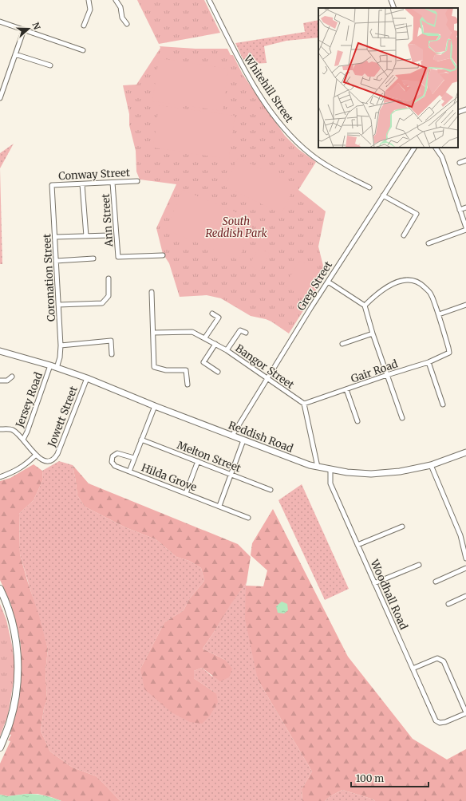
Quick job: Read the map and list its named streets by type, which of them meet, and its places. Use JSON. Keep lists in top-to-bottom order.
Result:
{
  "streets": {
    "main road": ["Reddish Road"],
    "street": [
      "Whitehill Street",
      "Conway Street",
      "Ann Street",
      "Coronation Street",
      "Greg Street",
      "Bangor Street",
      "Gair Road",
      "Jersey Road",
      "Jowett Street",
      "Melton Street",
      "Hilda Grove",
      "Woodhall Road"
    ]
  },
  "crossings": [
    ["Conway Street", "Ann Street"],
    ["Conway Street", "Coronation Street"],
    ["Coronation Street", "Reddish Road"],
    ["Greg Street", "Bangor Street"],
    ["Greg Street", "Reddish Road"],
    ["Bangor Street", "Gair Road"],
    ["Jersey Road", "Reddish Road"],
    ["Jowett Street", "Reddish Road"],
    ["Reddish Road", "Woodhall Road"]
  ],
  "parks": ["South Reddish Park"],
  "scale_bar": "100 m",
  "north": "right"
}
